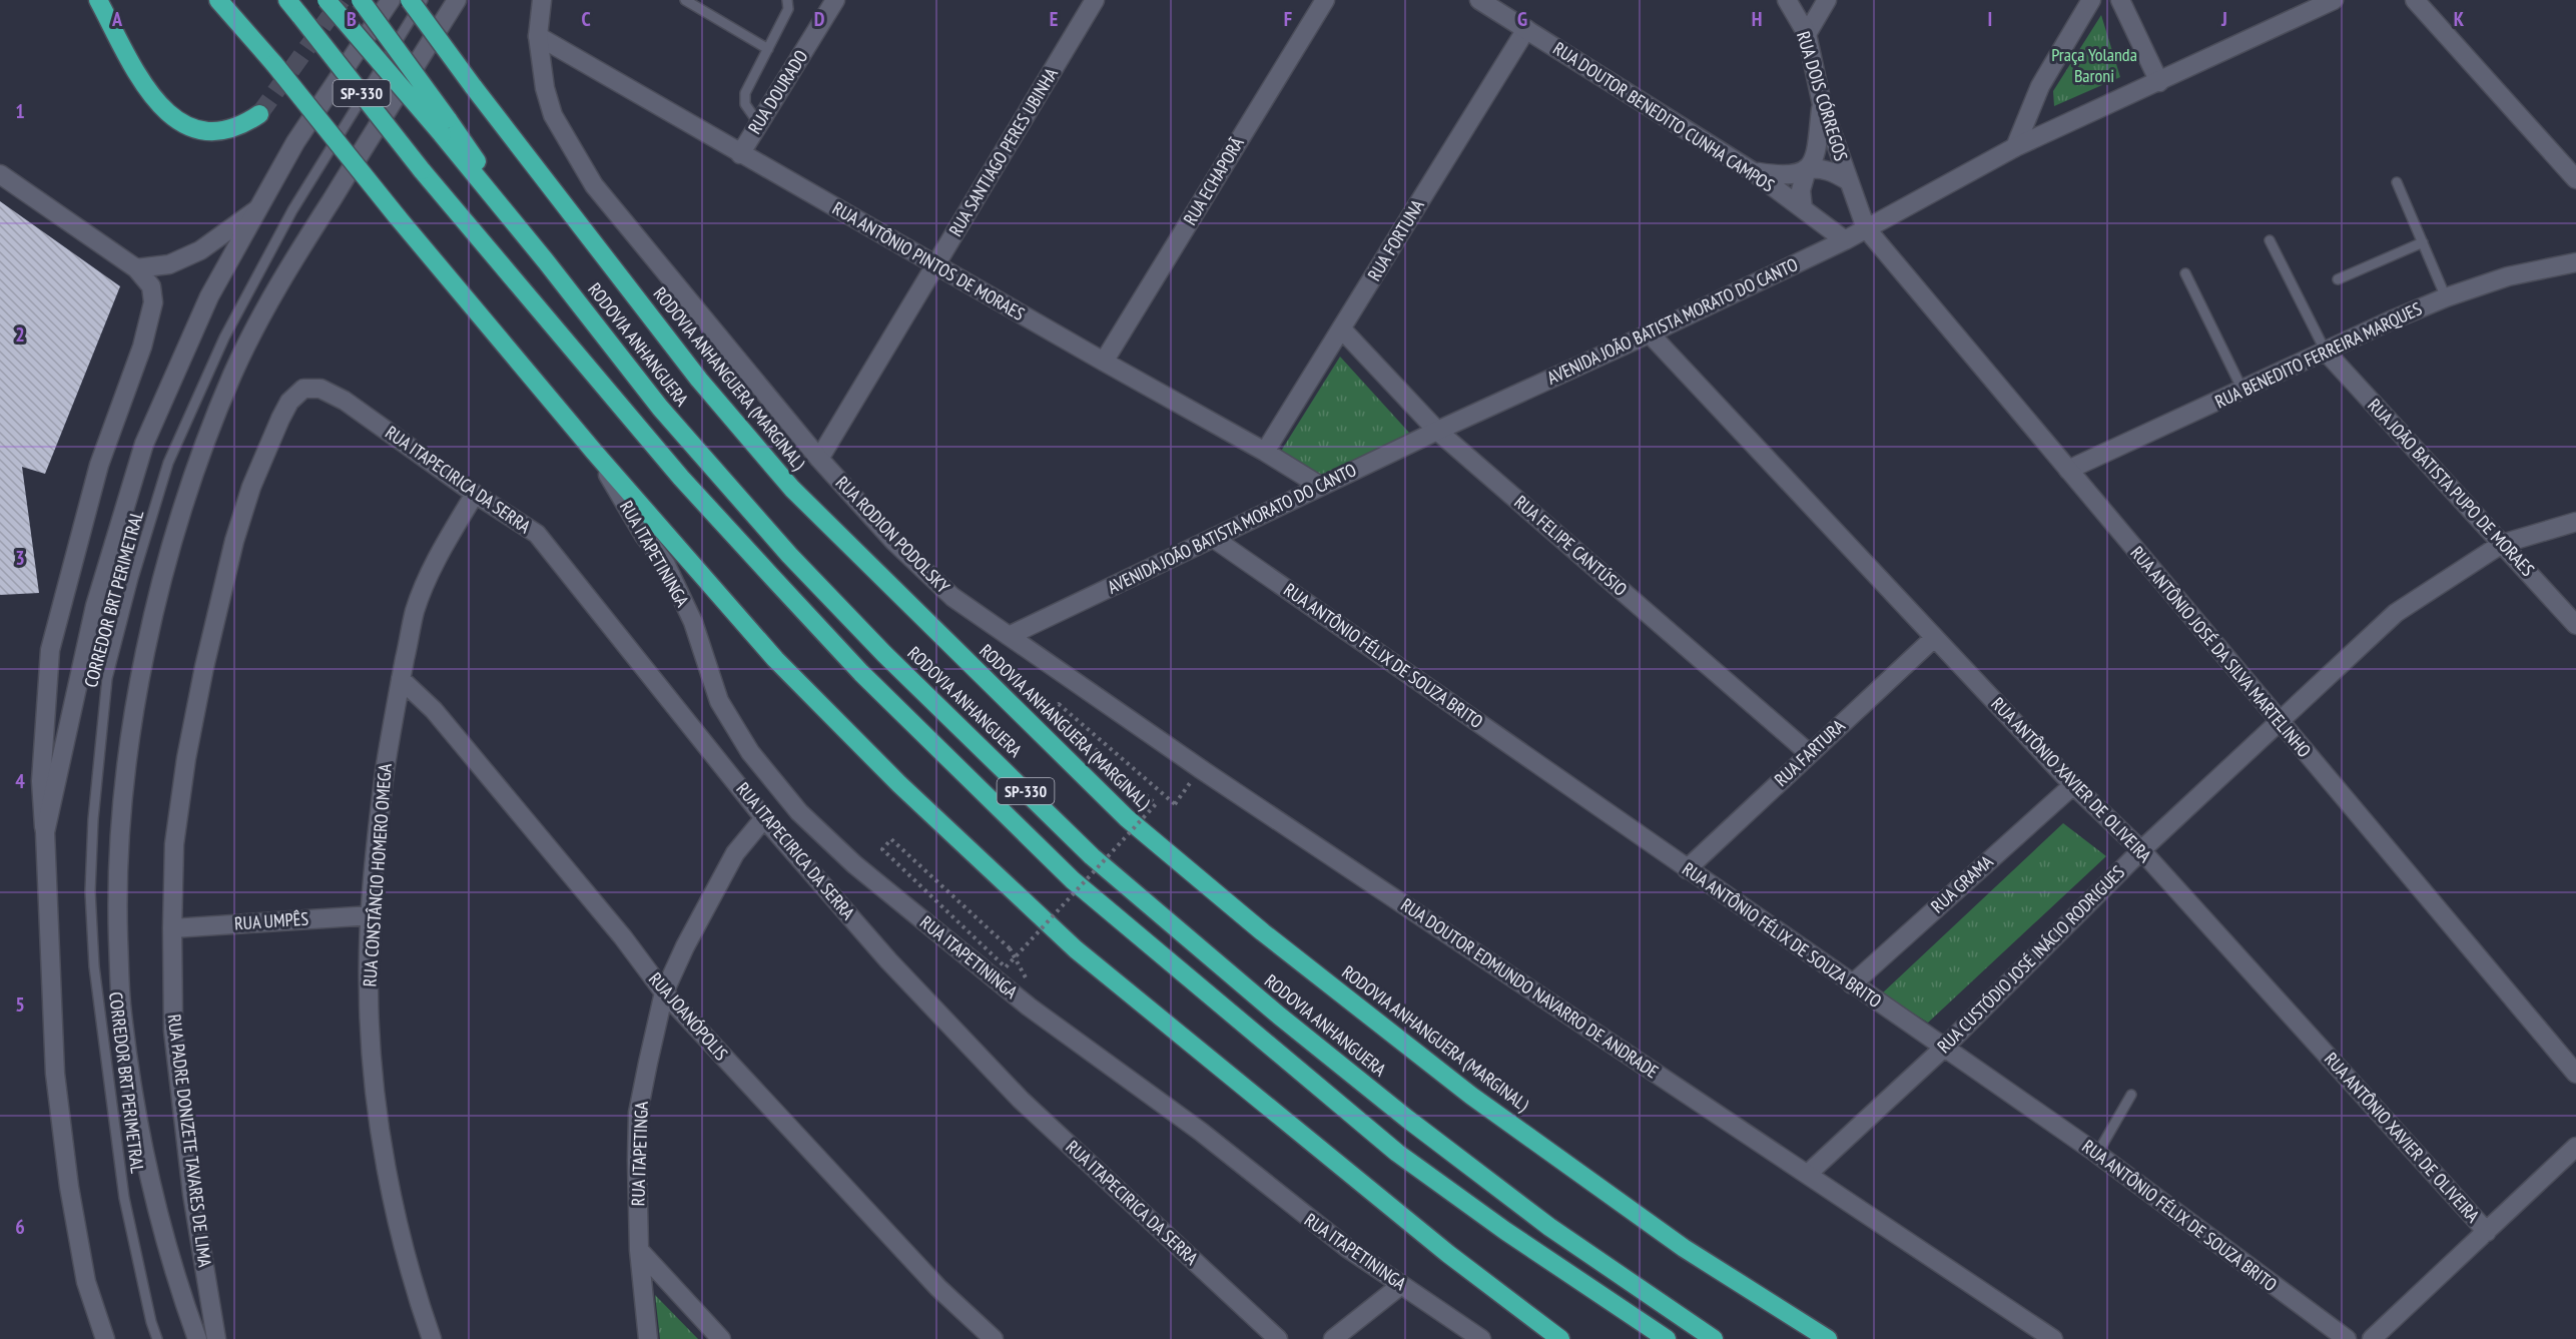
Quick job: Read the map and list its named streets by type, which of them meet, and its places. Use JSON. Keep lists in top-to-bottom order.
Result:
{
  "streets": {
    "highway": ["SP-330", "RODOVIA ANHANGUERA", "RODOVIA ANHANGUERA (MARGINAL)"],
    "street": [
      "RUA DOURADO",
      "RUA DOIS CÓRREGOS",
      "RUA DOUTOR BENEDITO CUNHA CAMPOS",
      "RUA SANTIAGO PERES UBINHA",
      "RUA ECHAPORÃ",
      "RUA FORTUNA",
      "RUA ANTÔNIO PINTOS DE MORAES",
      "AVENIDA JOÃO BATISTA MORATO DO CANTO",
      "RUA BENEDITO FERREIRA MARQUES",
      "RUA ITAPECIRICA DA SERRA",
      "RUA JOÃO BATISTA PUPO DE MORAES",
      "RUA RODION PODOLSKY",
      "RUA FELIPE CANTÚSIO",
      "RUA ITAPETININGA",
      "RUA ANTÔNIO JOSÉ DA SILVA MARTELINHO",
      "RUA ANTÔNIO FÉLIX DE SOUZA BRITO",
      "RUA FARTURA",
      "RUA ANTÔNIO XAVIER DE OLIVEIRA",
      "RUA CONSTÂNCIO HOMERO OMEGA",
      "RUA GRAMA",
      "RUA UMPÊS",
      "RUA CUSTÓDIO JOSÉ INÁCIO RODRIGUES",
      "RUA DOUTOR EDMUNDO NAVARRO DE ANDRADE",
      "RUA JOANÓPOLIS",
      "RUA PADRE DONIZETE TAVARES DE LIMA",
      "RUA ITAPETINGA"
    ],
    "lane": ["CORREDOR BRT PERIMETRAL"]
  },
  "crossings": [
    ["RUA DOURADO", "RUA ANTÔNIO PINTOS DE MORAES"],
    ["RUA DOIS CÓRREGOS", "AVENIDA JOÃO BATISTA MORATO DO CANTO"],
    ["RUA DOIS CÓRREGOS", "RUA ANTÔNIO JOSÉ DA SILVA MARTELINHO"],
    ["RUA DOUTOR BENEDITO CUNHA CAMPOS", "RUA FORTUNA"],
    ["RUA DOUTOR BENEDITO CUNHA CAMPOS", "AVENIDA JOÃO BATISTA MORATO DO CANTO"],
    ["RUA SANTIAGO PERES UBINHA", "RUA ANTÔNIO PINTOS DE MORAES"],
    ["RUA SANTIAGO PERES UBINHA", "RUA RODION PODOLSKY"],
    ["RUA ECHAPORÃ", "RUA ANTÔNIO PINTOS DE MORAES"],
    ["RUA FORTUNA", "RUA ANTÔNIO PINTOS DE MORAES"],
    ["RUA FORTUNA", "RUA FELIPE CANTÚSIO"],
    ["RUA ANTÔNIO PINTOS DE MORAES", "AVENIDA JOÃO BATISTA MORATO DO CANTO"],
    ["RUA ANTÔNIO PINTOS DE MORAES", "RUA RODION PODOLSKY"],
    ["AVENIDA JOÃO BATISTA MORATO DO CANTO", "RUA RODION PODOLSKY"],
    ["AVENIDA JOÃO BATISTA MORATO DO CANTO", "RUA FELIPE CANTÚSIO"],
    ["AVENIDA JOÃO BATISTA MORATO DO CANTO", "RUA ANTÔNIO JOSÉ DA SILVA MARTELINHO"],
    ["AVENIDA JOÃO BATISTA MORATO DO CANTO", "RUA ANTÔNIO FÉLIX DE SOUZA BRITO"],
    ["AVENIDA JOÃO BATISTA MORATO DO CANTO", "RUA ANTÔNIO XAVIER DE OLIVEIRA"],
    ["AVENIDA JOÃO BATISTA MORATO DO CANTO", "RUA DOUTOR EDMUNDO NAVARRO DE ANDRADE"],
    ["RUA BENEDITO FERREIRA MARQUES", "RUA JOÃO BATISTA PUPO DE MORAES"],
    ["RUA BENEDITO FERREIRA MARQUES", "RUA ANTÔNIO JOSÉ DA SILVA MARTELINHO"],
    ["RUA ITAPECIRICA DA SERRA", "RUA CONSTÂNCIO HOMERO OMEGA"],
    ["RUA ITAPECIRICA DA SERRA", "RUA PADRE DONIZETE TAVARES DE LIMA"],
    ["RUA ITAPECIRICA DA SERRA", "RUA ITAPETINGA"],
    ["RUA JOÃO BATISTA PUPO DE MORAES", "RUA CUSTÓDIO JOSÉ INÁCIO RODRIGUES"],
    ["RUA RODION PODOLSKY", "RUA DOUTOR EDMUNDO NAVARRO DE ANDRADE"],
    ["RUA FELIPE CANTÚSIO", "RUA FARTURA"],
    ["RUA ANTÔNIO JOSÉ DA SILVA MARTELINHO", "RUA CUSTÓDIO JOSÉ INÁCIO RODRIGUES"],
    ["RUA ANTÔNIO FÉLIX DE SOUZA BRITO", "RUA FARTURA"],
    ["RUA ANTÔNIO FÉLIX DE SOUZA BRITO", "RUA GRAMA"],
    ["RUA ANTÔNIO FÉLIX DE SOUZA BRITO", "RUA CUSTÓDIO JOSÉ INÁCIO RODRIGUES"],
    ["RUA FARTURA", "RUA ANTÔNIO XAVIER DE OLIVEIRA"],
    ["RUA ANTÔNIO XAVIER DE OLIVEIRA", "RUA GRAMA"],
    ["RUA ANTÔNIO XAVIER DE OLIVEIRA", "RUA CUSTÓDIO JOSÉ INÁCIO RODRIGUES"],
    ["RUA CONSTÂNCIO HOMERO OMEGA", "RUA UMPÊS"],
    ["RUA CONSTÂNCIO HOMERO OMEGA", "RUA JOANÓPOLIS"],
    ["RUA UMPÊS", "RUA PADRE DONIZETE TAVARES DE LIMA"],
    ["RUA CUSTÓDIO JOSÉ INÁCIO RODRIGUES", "RUA DOUTOR EDMUNDO NAVARRO DE ANDRADE"],
    ["RUA JOANÓPOLIS", "RUA ITAPETINGA"]
  ],
  "parks": ["Praça Yolanda Baroni"],
  "grid": {
    "columns": [
      "A",
      "B",
      "C",
      "D",
      "E",
      "F",
      "G",
      "H",
      "I",
      "J",
      "K"
    ],
    "rows": [
      "1",
      "2",
      "3",
      "4",
      "5",
      "6"
    ]
  }
}
